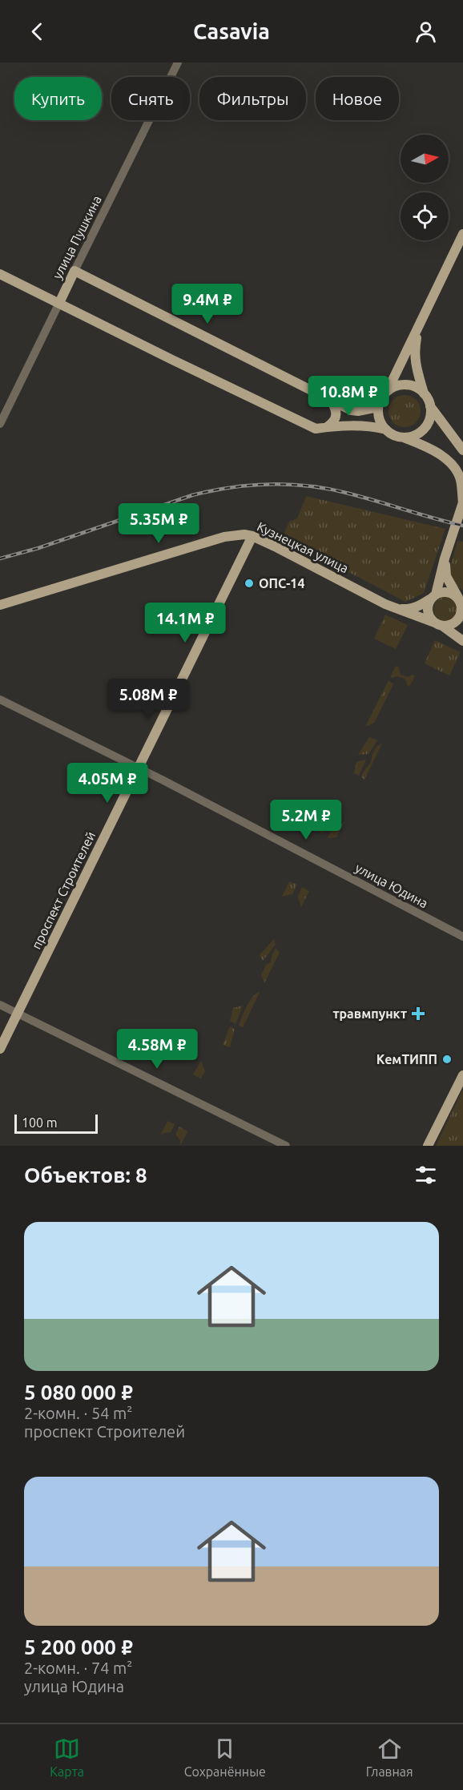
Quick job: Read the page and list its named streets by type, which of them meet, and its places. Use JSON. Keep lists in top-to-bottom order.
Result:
{
  "streets": {
    "main road": ["улица Пушкина", "Кузнецкая улица", "проспект Строителей"],
    "street": ["улица Юдина"]
  },
  "crossings": [
    ["Кузнецкая улица", "проспект Строителей"],
    ["улица Юдина", "проспект Строителей"]
  ],
  "places": {
    "other": ["ОПС-14", "КемТИПП"],
    "health": ["травмпункт"]
  },
  "scale_bar": "100 m",
  "north": "right",
  "page": {
    "header": "Casavia",
    "chip": [
      "Купить",
      "Снять",
      "Фильтры",
      "Новое"
    ],
    "price": [
      "9.4M ₽",
      "10.8M ₽",
      "5.35M ₽",
      "14.1M ₽",
      "5.08M ₽",
      "4.05M ₽",
      "5.2M ₽",
      "4.58M ₽"
    ],
    "scale": "100 m",
    "heading": "Объектов: 8",
    "list": [
      {
        "name": "5 080 000 ₽",
        "note": "2-комн. · 54 m² · проспект Строителей"
      },
      {
        "name": "5 200 000 ₽",
        "note": "2-комн. · 74 m² · улица Юдина"
      }
    ],
    "tabs": ["Карта", "Сохранённые", "Главная"]
  }
}
